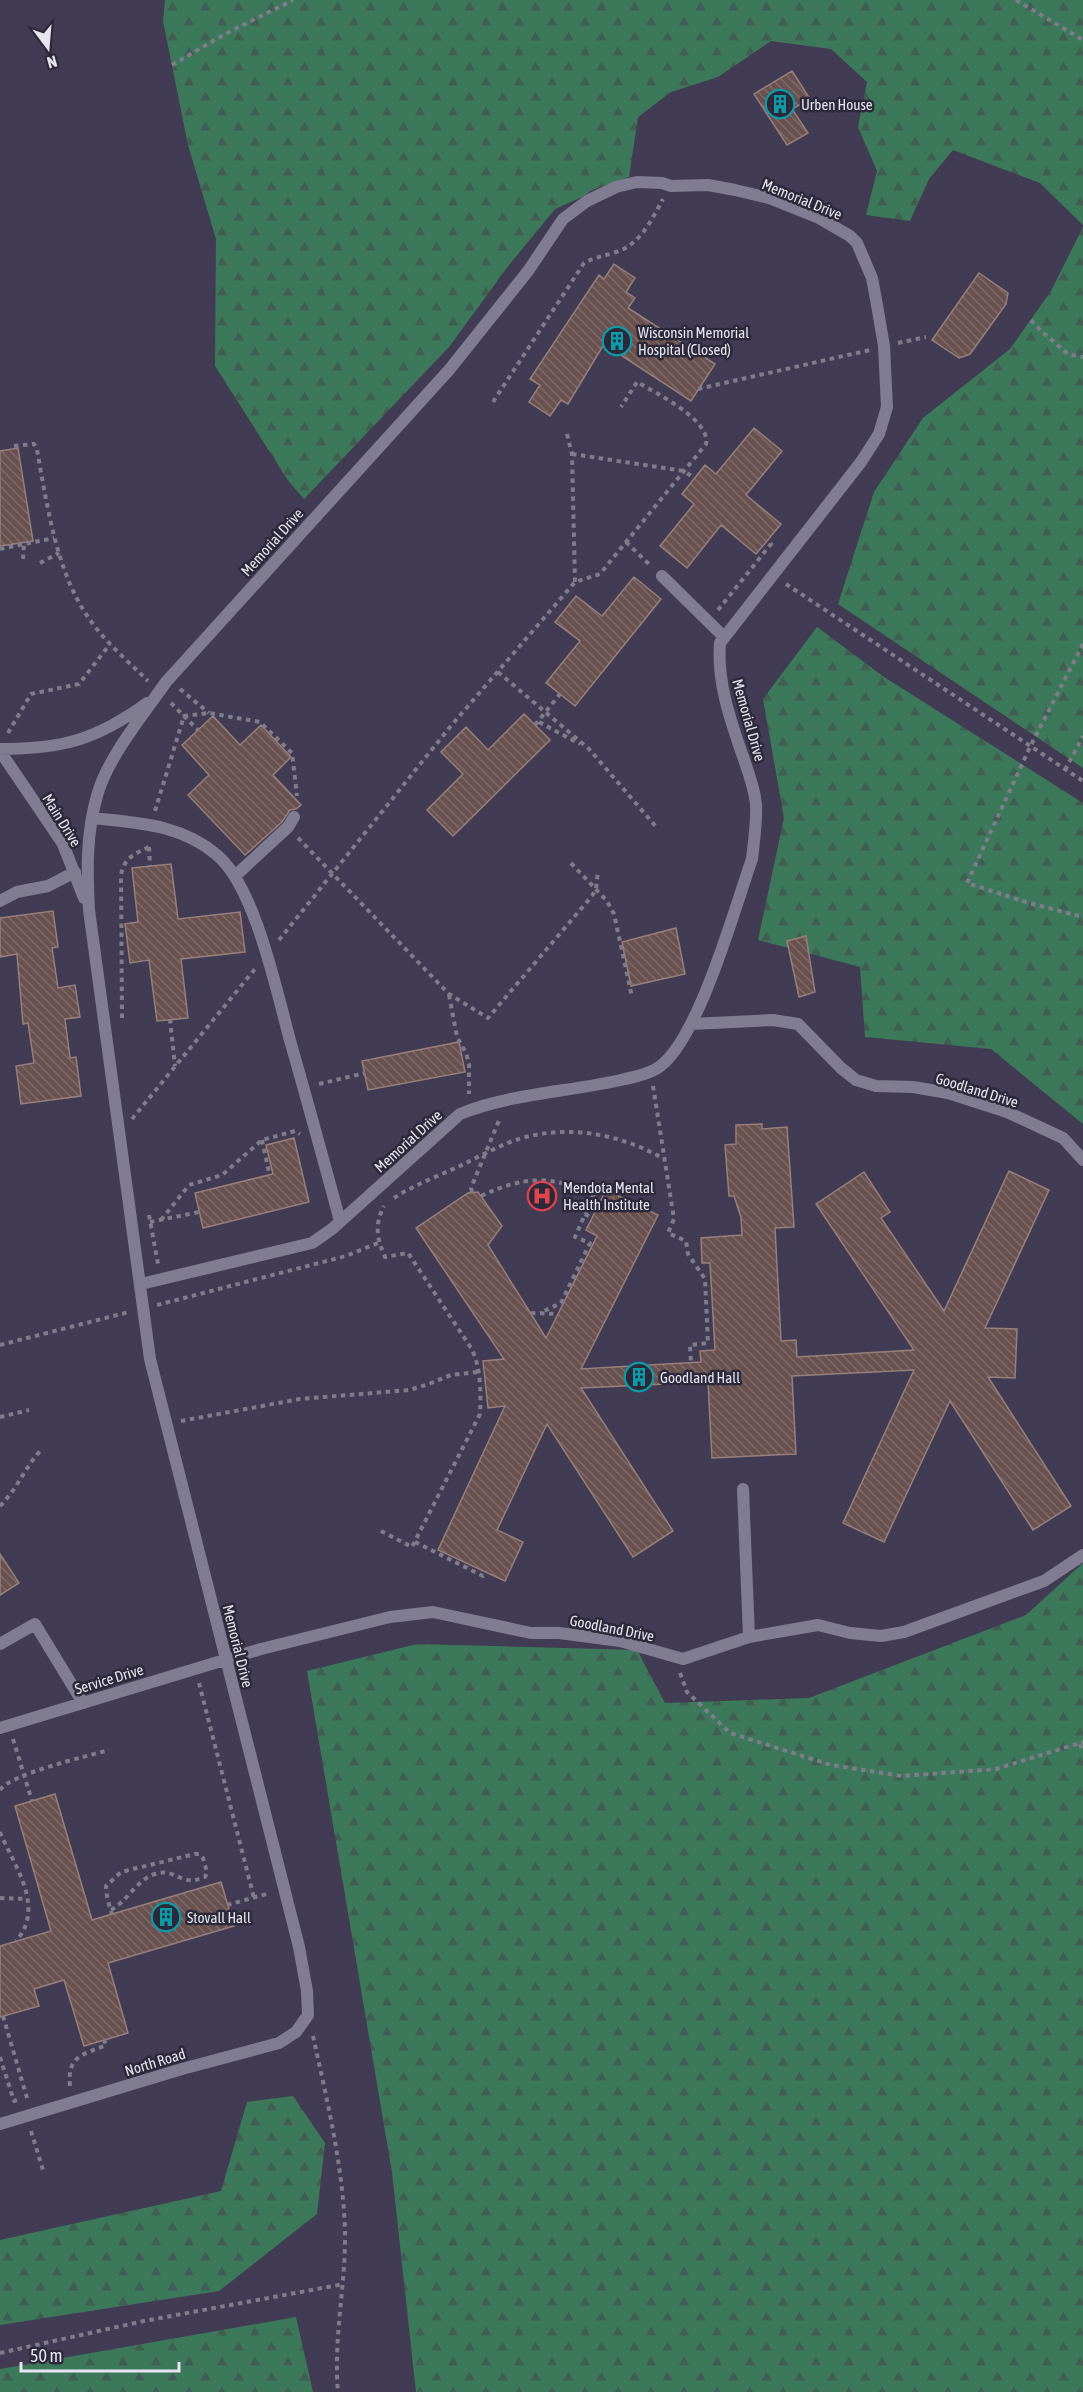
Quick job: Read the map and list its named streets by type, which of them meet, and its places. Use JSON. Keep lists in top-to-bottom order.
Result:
{
  "streets": {
    "lane": [
      "Memorial Drive",
      "Main Drive",
      "Goodland Drive",
      "Service Drive",
      "North Road"
    ]
  },
  "crossings": [
    ["Memorial Drive", "Main Drive"],
    ["Memorial Drive", "Goodland Drive"],
    ["Memorial Drive", "Service Drive"],
    ["Memorial Drive", "North Road"],
    ["Goodland Drive", "Service Drive"]
  ],
  "places": {
    "building": [
      "Urben House",
      "Wisconsin Memorial Hospital (Closed)",
      "Goodland Hall",
      "Stovall Hall"
    ],
    "hospital": ["Mendota Mental Health Institute"]
  },
  "scale_bar": "50 m",
  "north": "bottom"
}
